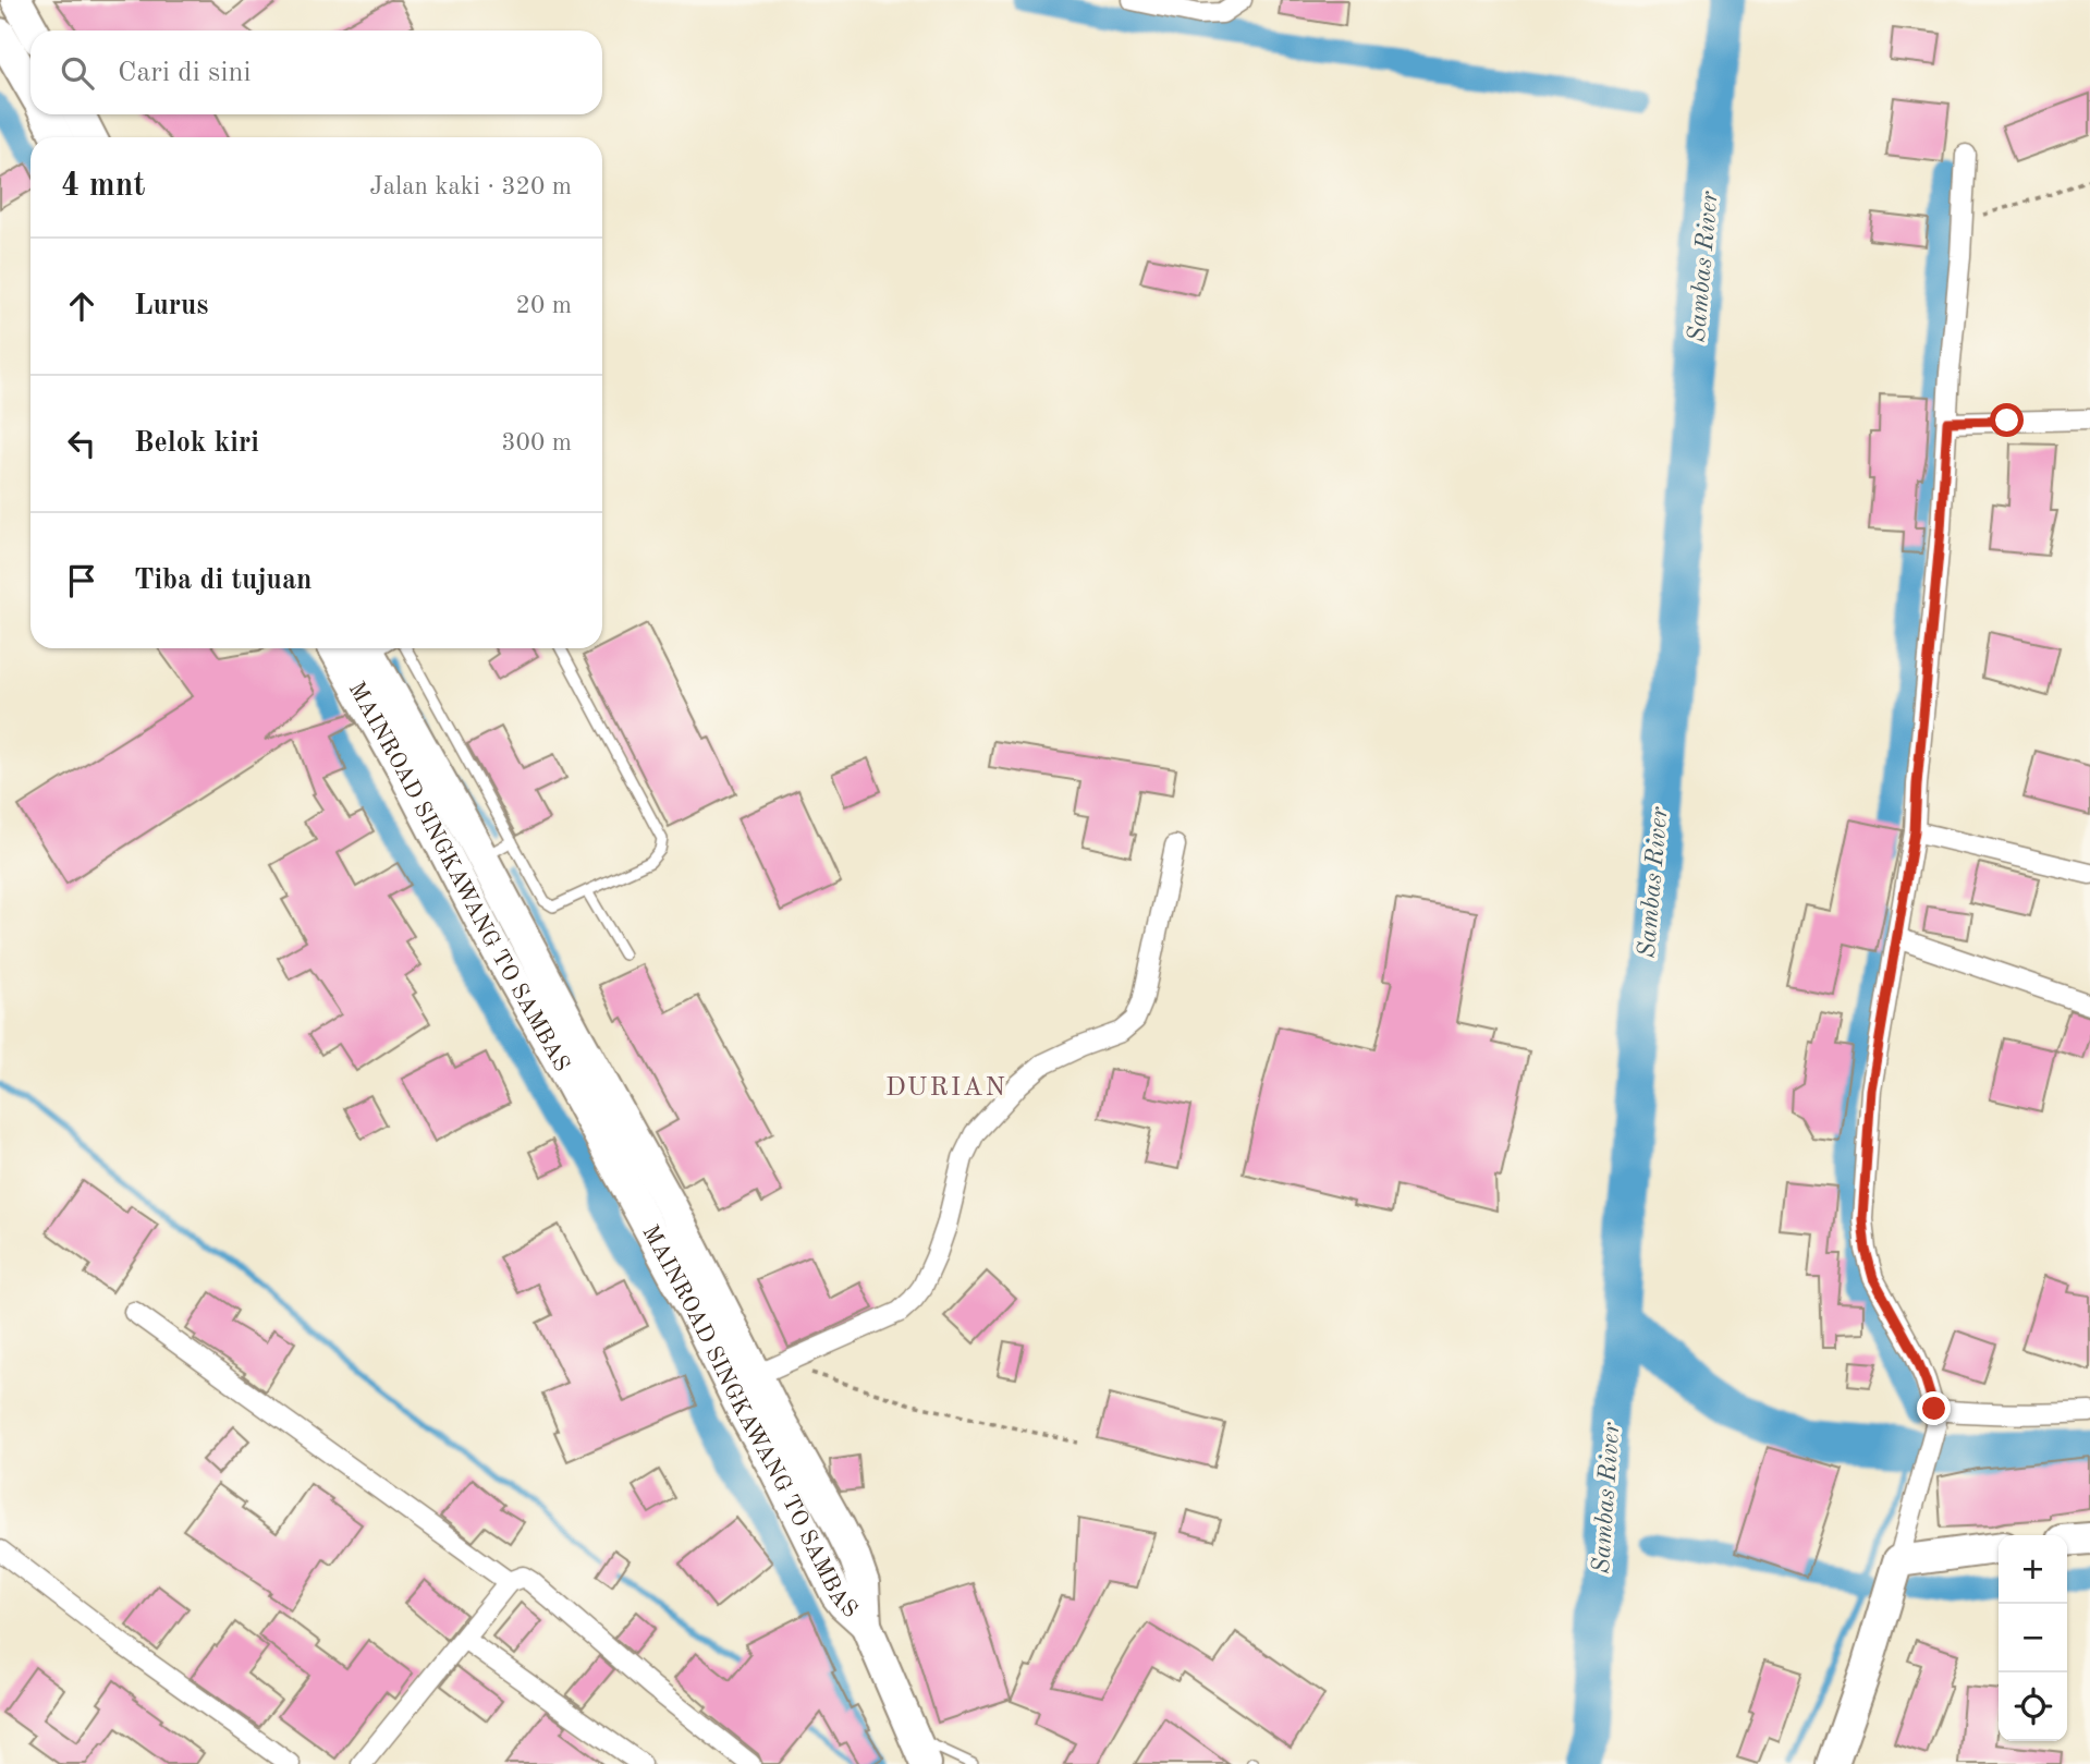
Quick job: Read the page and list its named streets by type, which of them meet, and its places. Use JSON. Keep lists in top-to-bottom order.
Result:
{
  "streets": {
    "highway": ["MAINROAD SINGKAWANG TO SAMBAS"]
  },
  "districts": ["DURIAN"],
  "water": ["Sambas River"],
  "page": {
    "search": "Cari di sini",
    "heading": ["4 mnt", "Jalan kaki · 320 m"],
    "list": [
      ["Lurus", "20 m"],
      ["Belok kiri", "300 m"],
      "Tiba di tujuan"
    ],
    "map_buttons": ["+", "−"]
  }
}
